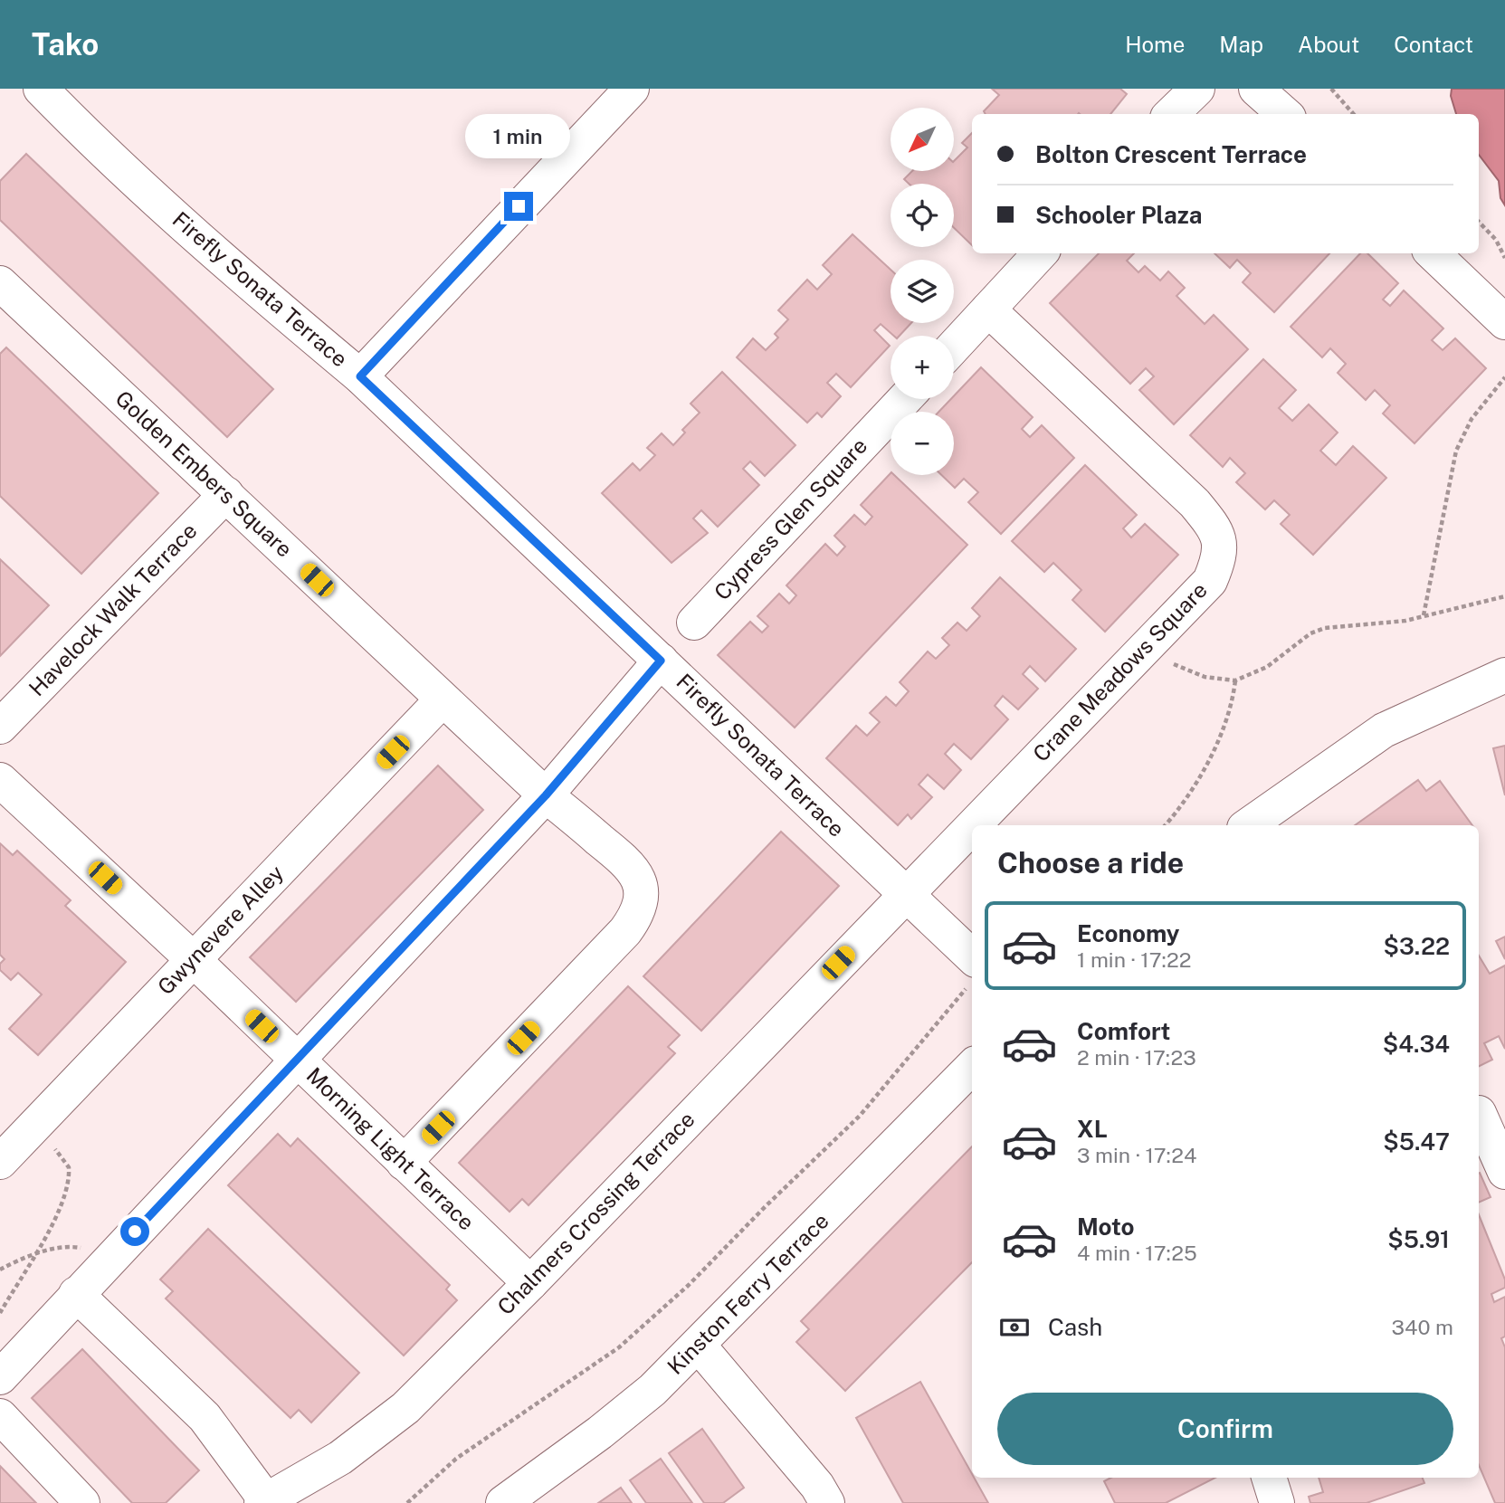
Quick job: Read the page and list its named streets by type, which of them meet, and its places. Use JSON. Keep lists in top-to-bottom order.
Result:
{
  "streets": {
    "street": [
      "Firefly Sonata Terrace",
      "Golden Embers Square",
      "Cypress Glen Square",
      "Havelock Walk Terrace",
      "Crane Meadows Square",
      "Gwynevere Alley",
      "Morning Light Terrace",
      "Chalmers Crossing Terrace",
      "Kinston Ferry Terrace"
    ]
  },
  "crossings": [
    ["Firefly Sonata Terrace", "Crane Meadows Square"],
    ["Firefly Sonata Terrace", "Chalmers Crossing Terrace"],
    ["Golden Embers Square", "Havelock Walk Terrace"],
    ["Golden Embers Square", "Gwynevere Alley"],
    ["Golden Embers Square", "Morning Light Terrace"],
    ["Crane Meadows Square", "Chalmers Crossing Terrace"],
    ["Gwynevere Alley", "Morning Light Terrace"],
    ["Morning Light Terrace", "Chalmers Crossing Terrace"]
  ],
  "north": "bottom left",
  "page": {
    "header": "Tako",
    "nav": [
      "Home",
      "Map",
      "About",
      "Contact"
    ],
    "map_buttons": ["+", "−"],
    "bubble": "1 min",
    "banner": ["Bolton Crescent Terrace", "Schooler Plaza"],
    "heading": "Choose a ride",
    "list": [
      {
        "name": "Economy",
        "note": "1 min · 17:22",
        "value": "$3.22"
      },
      {
        "name": "Comfort",
        "note": "2 min · 17:23",
        "value": "$4.34"
      },
      {
        "name": "XL",
        "note": "3 min · 17:24",
        "value": "$5.47"
      },
      {
        "name": "Moto",
        "note": "4 min · 17:25",
        "value": "$5.91"
      }
    ],
    "pay": ["Cash", "340 m"],
    "buttons": "Confirm"
  }
}
